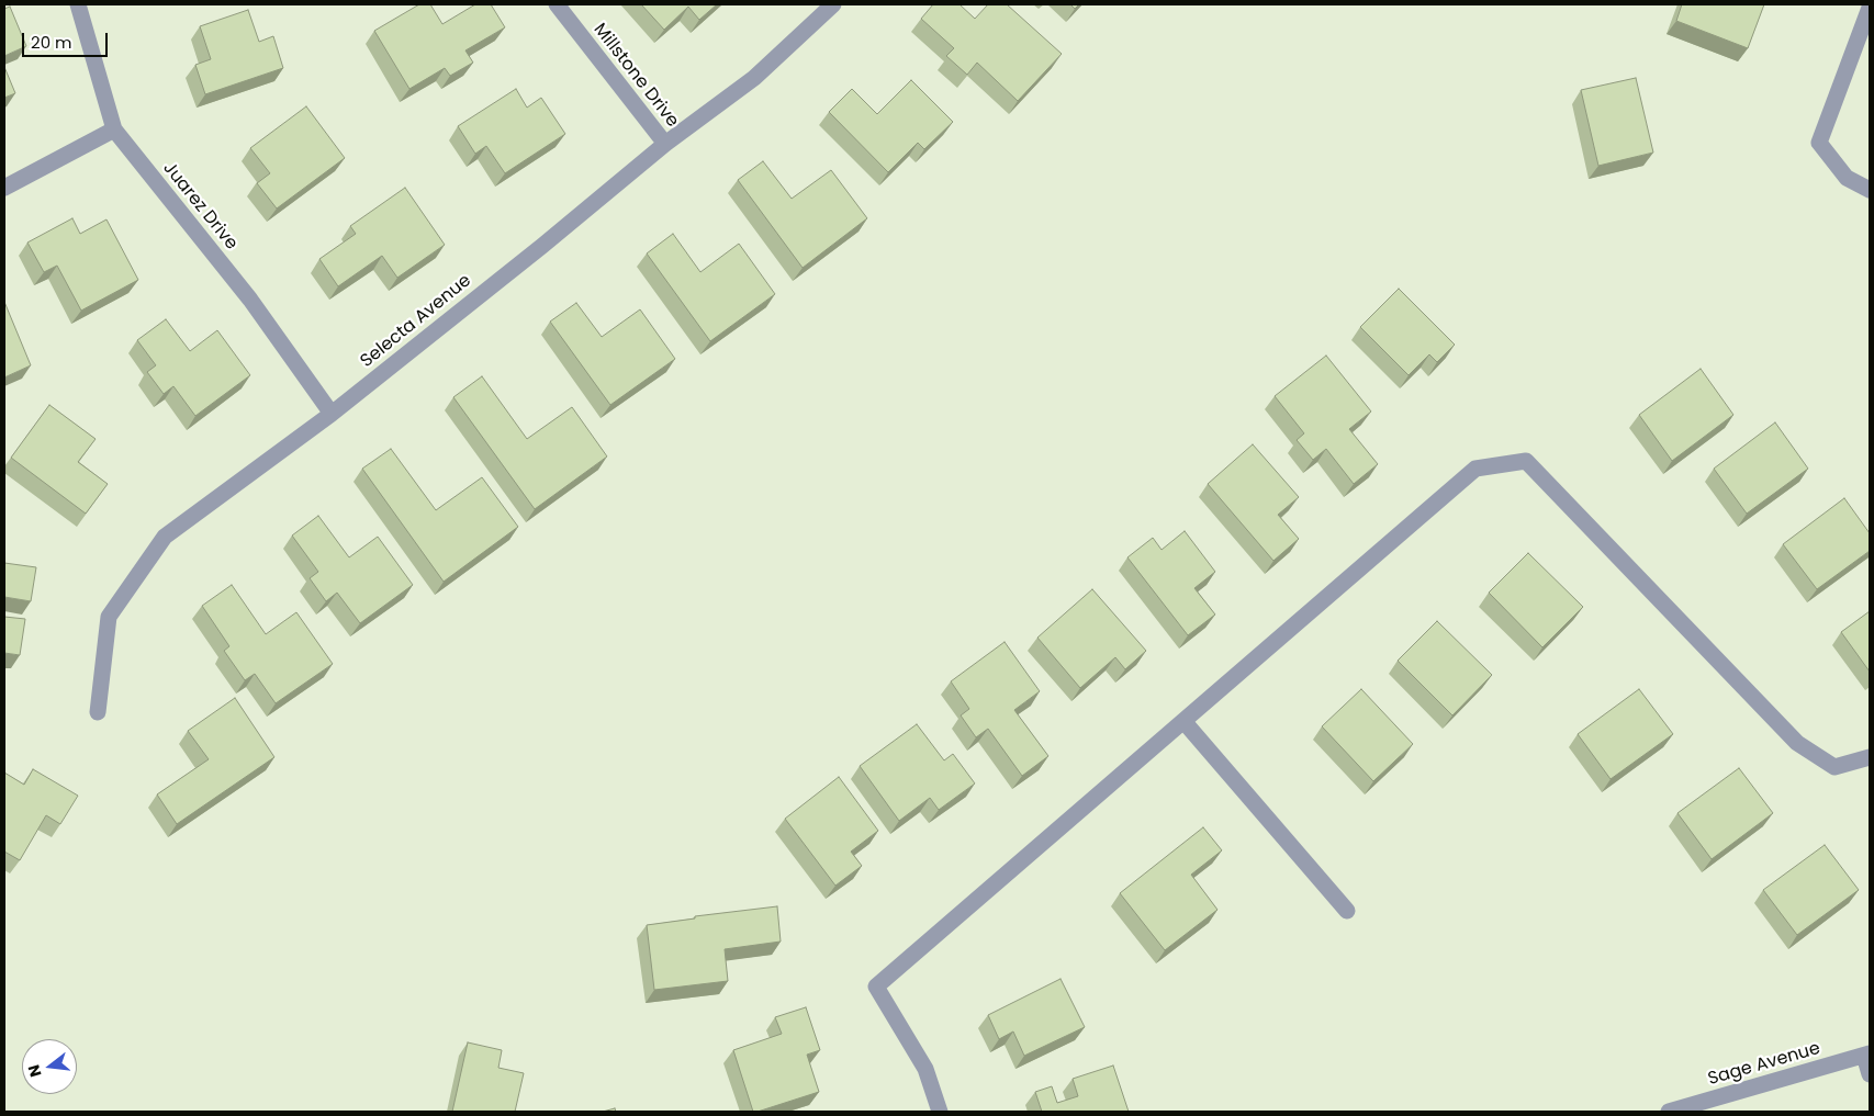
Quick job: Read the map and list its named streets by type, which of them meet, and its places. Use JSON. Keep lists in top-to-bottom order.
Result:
{
  "streets": {
    "street": [
      "Millstone Drive",
      "Juarez Drive",
      "Selecta Avenue",
      "Sage Avenue"
    ]
  },
  "crossings": [
    ["Millstone Drive", "Selecta Avenue"],
    ["Juarez Drive", "Selecta Avenue"]
  ],
  "scale_bar": "20 m",
  "north": "left"
}
